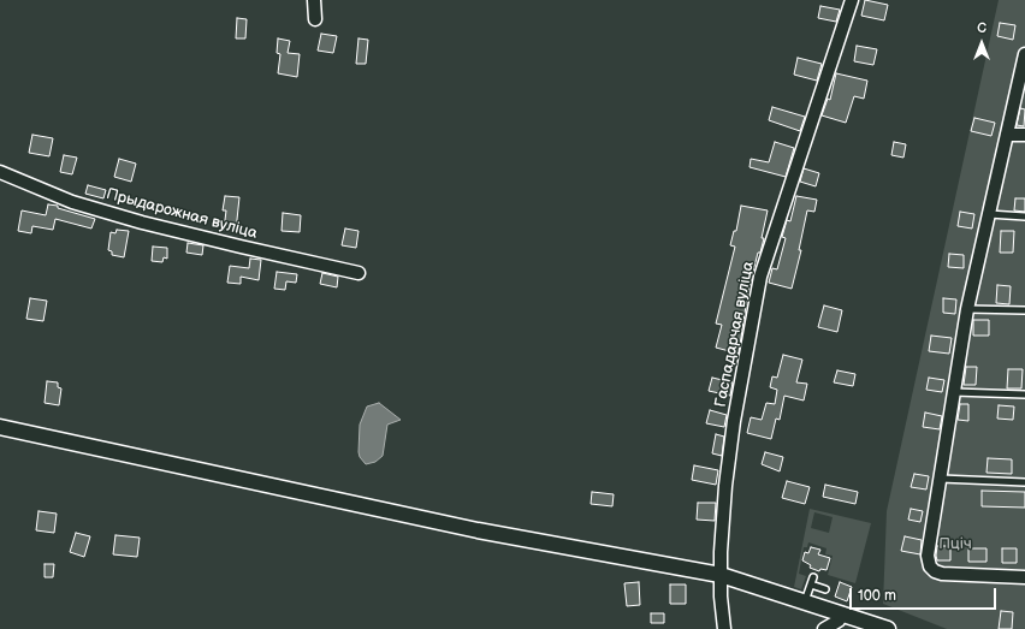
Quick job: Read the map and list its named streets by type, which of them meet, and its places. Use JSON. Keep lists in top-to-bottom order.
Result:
{
  "streets": {
    "street": ["Прыдарожная вуліца", "Гаспадарчая вуліца"]
  },
  "parks": ["Пціч"],
  "scale_bar": "100 m",
  "north": "top"
}
